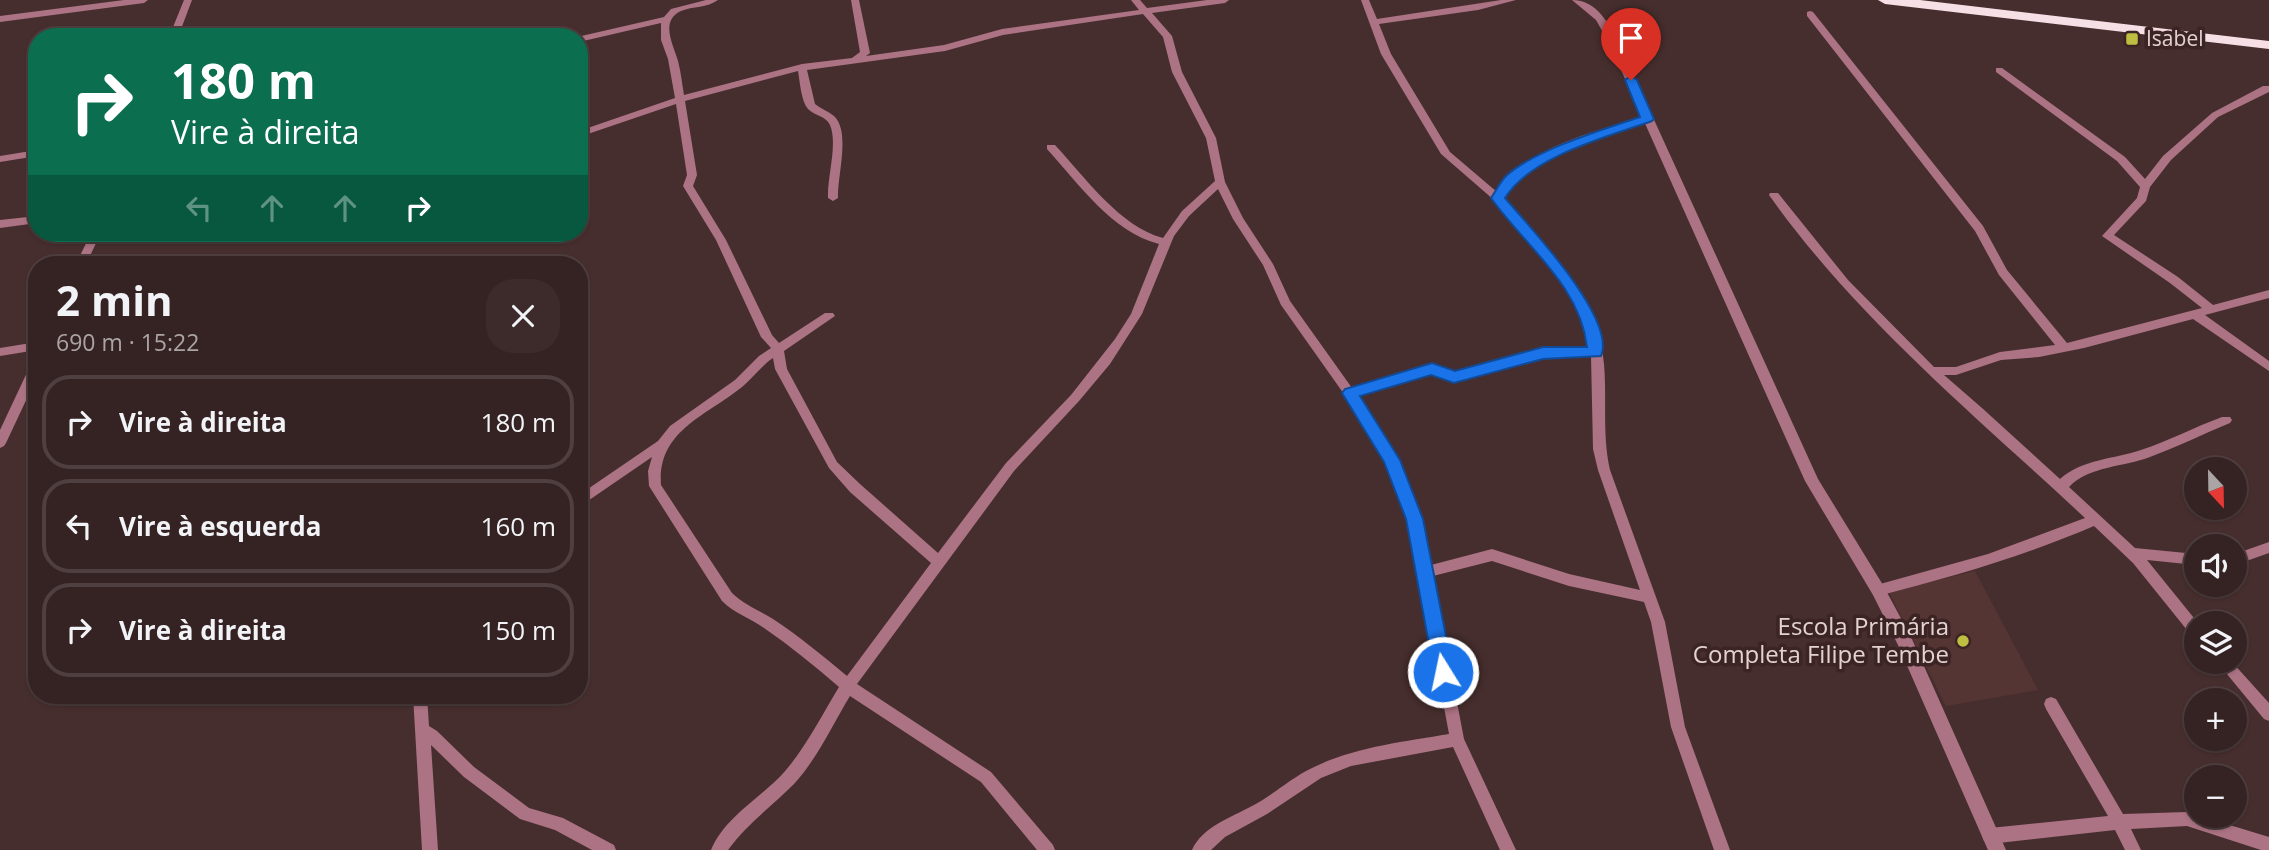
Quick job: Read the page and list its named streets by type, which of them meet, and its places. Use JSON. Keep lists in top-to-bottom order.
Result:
{
  "places": {
    "transit": ["Isabel"],
    "other": ["Escola Primária Completa Filipe Tembe"]
  },
  "north": "bottom",
  "page": {
    "turn": ["180 m", "Vire à direita"],
    "heading": ["2 min", "690 m · 15:22"],
    "list": [
      {
        "name": "Vire à direita",
        "value": "180 m"
      },
      {
        "name": "Vire à esquerda",
        "value": "160 m"
      },
      {
        "name": "Vire à direita",
        "value": "150 m"
      }
    ],
    "map_buttons": ["+", "−"]
  }
}
